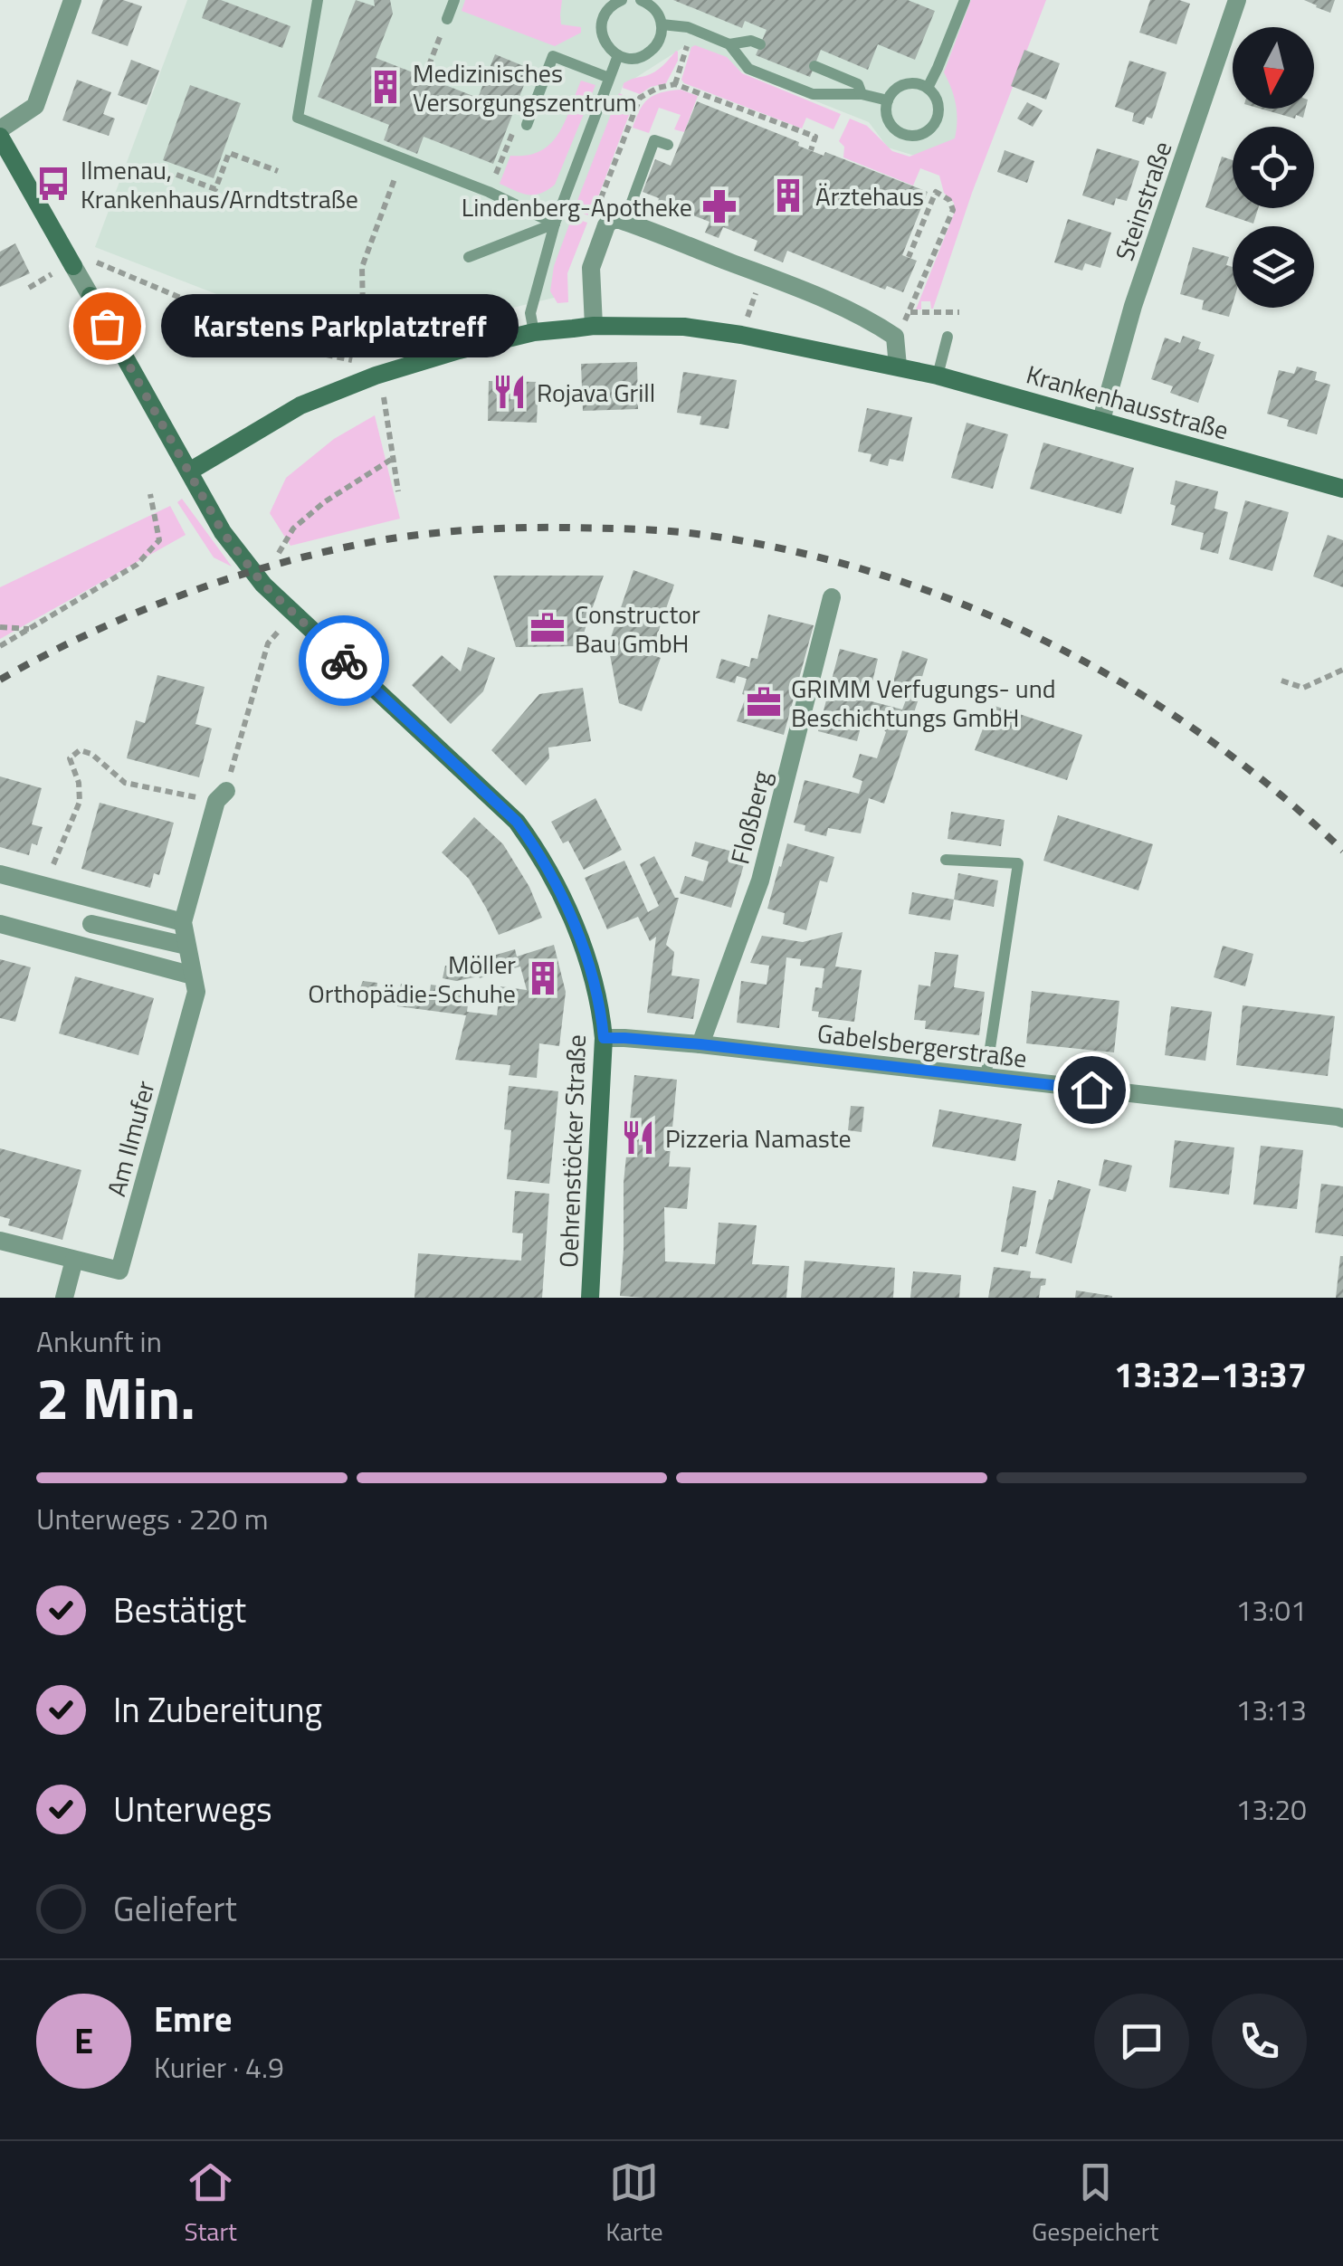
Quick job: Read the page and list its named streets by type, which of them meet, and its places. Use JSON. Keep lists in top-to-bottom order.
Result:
{
  "streets": {
    "street": [
      "Steinstraße",
      "Krankenhausstraße",
      "Floßberg",
      "Gabelsbergerstraße",
      "Am Ilmufer",
      "Oehrenstöcker Straße"
    ]
  },
  "crossings": [
    ["Steinstraße", "Krankenhausstraße"],
    ["Krankenhausstraße", "Oehrenstöcker Straße"],
    ["Floßberg", "Gabelsbergerstraße"],
    ["Gabelsbergerstraße", "Oehrenstöcker Straße"]
  ],
  "places": {
    "building": ["Medizinisches Versorgungszentrum", "Ärztehaus", "Möller Orthopädie-Schuhe"],
    "bus stop": ["Ilmenau, Krankenhaus/Arndtstraße"],
    "pharmacy": ["Lindenberg-Apotheke"],
    "other": ["Karstens Parkplatztreff"],
    "restaurant": ["Rojava Grill", "Pizzeria Namaste"],
    "office": ["Constructor Bau GmbH", "GRIMM Verfugungs- und Beschichtungs GmbH"]
  },
  "north": "bottom",
  "page": {
    "bubble": "Karstens Parkplatztreff",
    "heading": ["2 Min.", "Ankunft in", "13:32–13:37"],
    "panel": ["Emre", "Kurier · 4.9"],
    "bar": "Unterwegs · 220 m",
    "list": [
      ["Bestätigt", "13:01"],
      ["In Zubereitung", "13:13"],
      ["Unterwegs", "13:20"],
      "Geliefert"
    ],
    "round": "E",
    "tabs": ["Start", "Karte", "Gespeichert"]
  }
}
